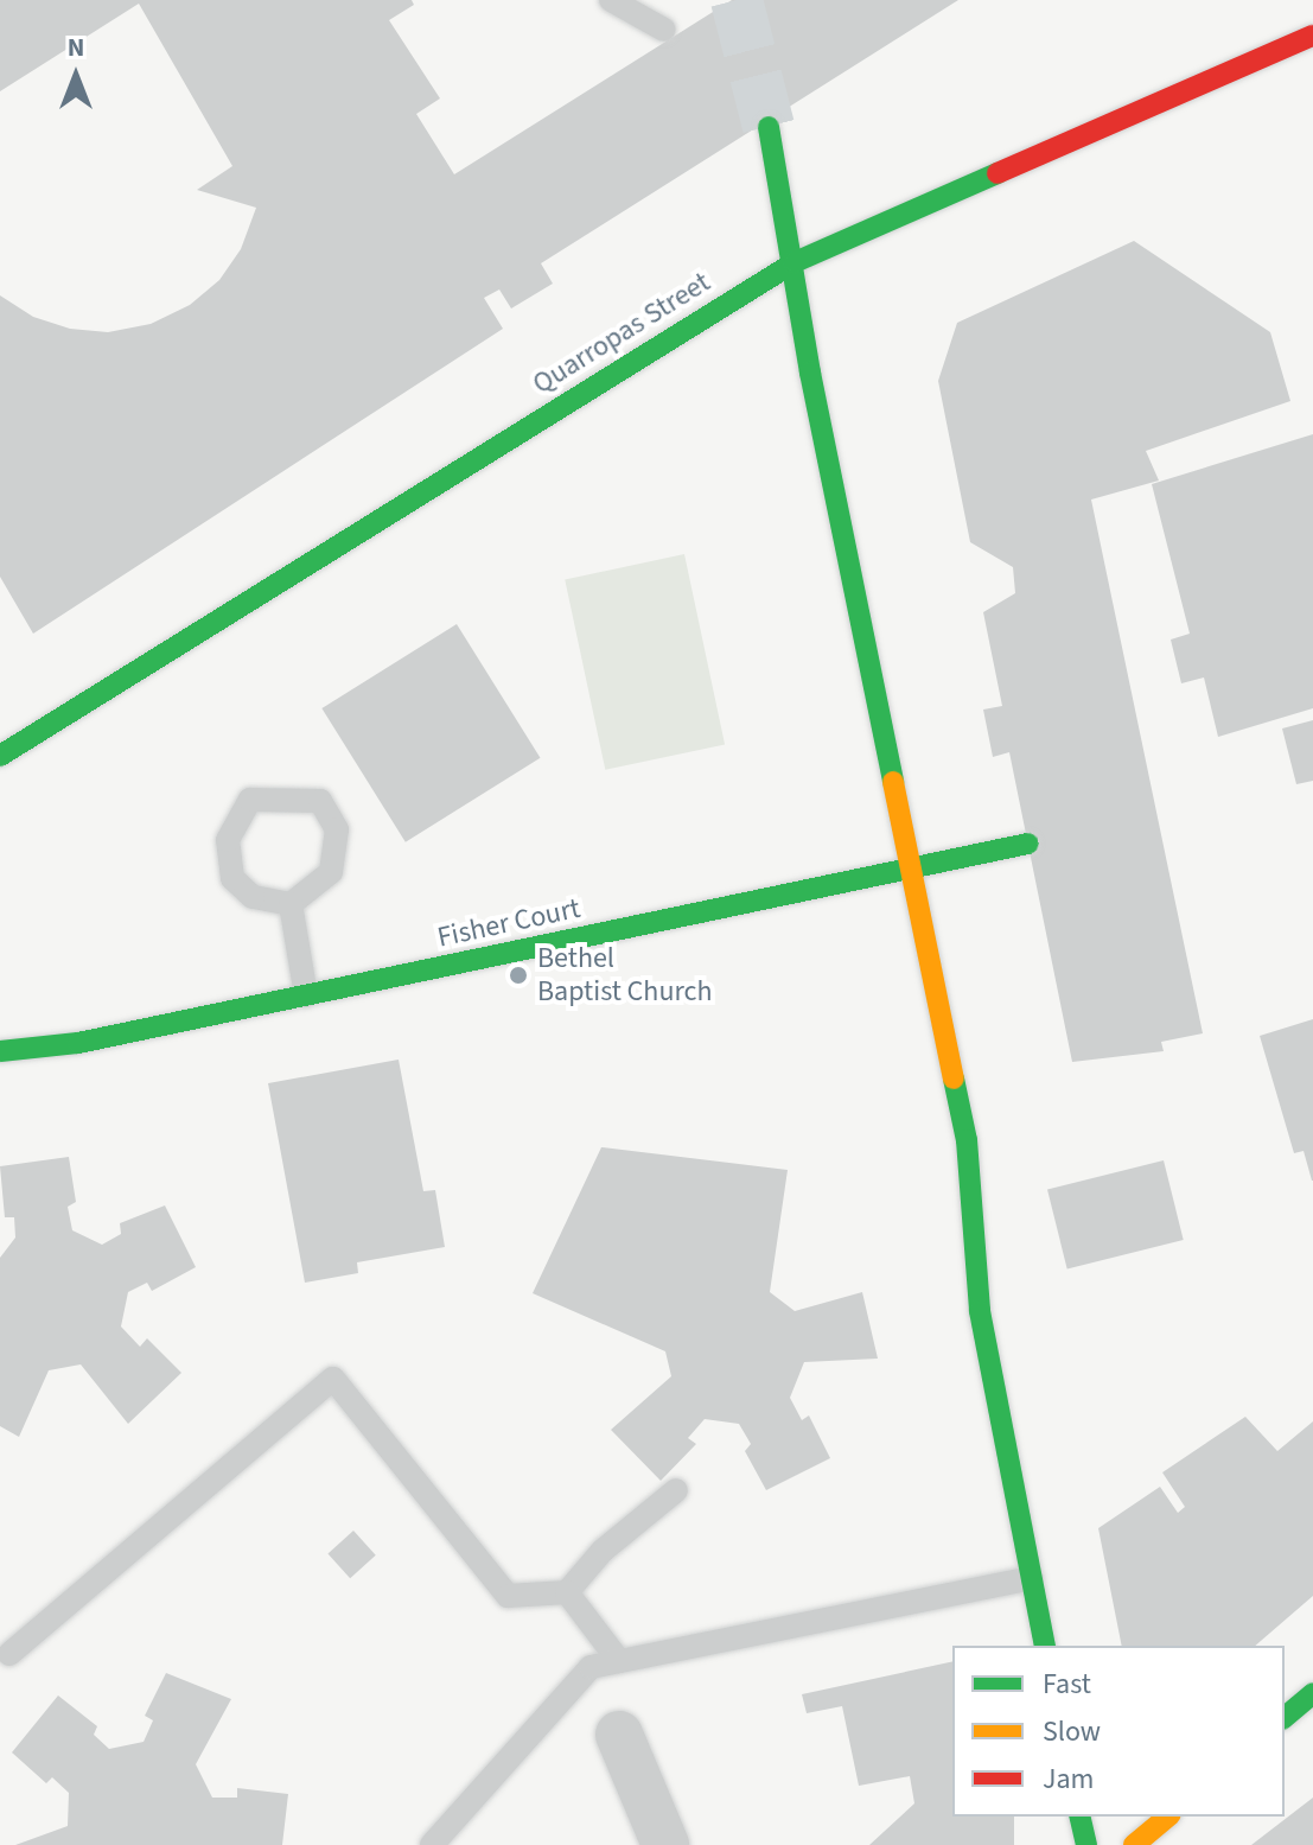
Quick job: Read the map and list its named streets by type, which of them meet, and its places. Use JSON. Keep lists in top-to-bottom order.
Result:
{
  "streets": {
    "street": ["Quarropas Street", "Fisher Court"]
  },
  "places": ["Bethel Baptist Church"],
  "legend": ["Fast", "Slow", "Jam"],
  "north": "top"
}
